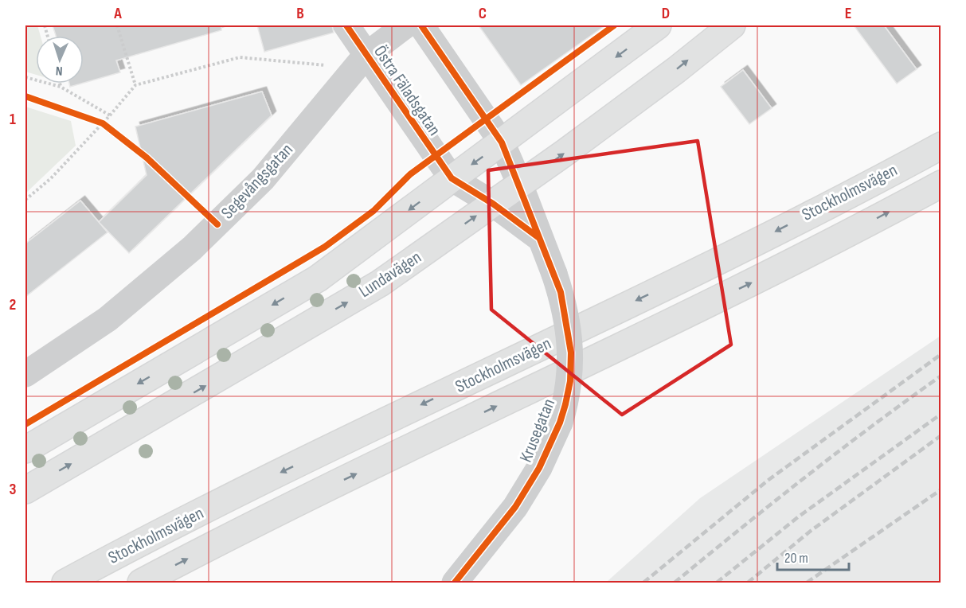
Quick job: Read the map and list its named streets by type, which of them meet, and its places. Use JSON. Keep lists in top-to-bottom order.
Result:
{
  "streets": {
    "main road": ["Stockholmsvägen", "Lundavägen"],
    "street": ["Östra Fäladsgatan", "Segevångsgatan", "Krusegatan"]
  },
  "crossings": [
    ["Östra Fäladsgatan", "Segevångsgatan"],
    ["Östra Fäladsgatan", "Lundavägen"],
    ["Lundavägen", "Krusegatan"]
  ],
  "scale_bar": "20 m",
  "north": "bottom",
  "grid": {
    "columns": [
      "A",
      "B",
      "C",
      "D",
      "E"
    ],
    "rows": ["1", "2", "3"]
  }
}
